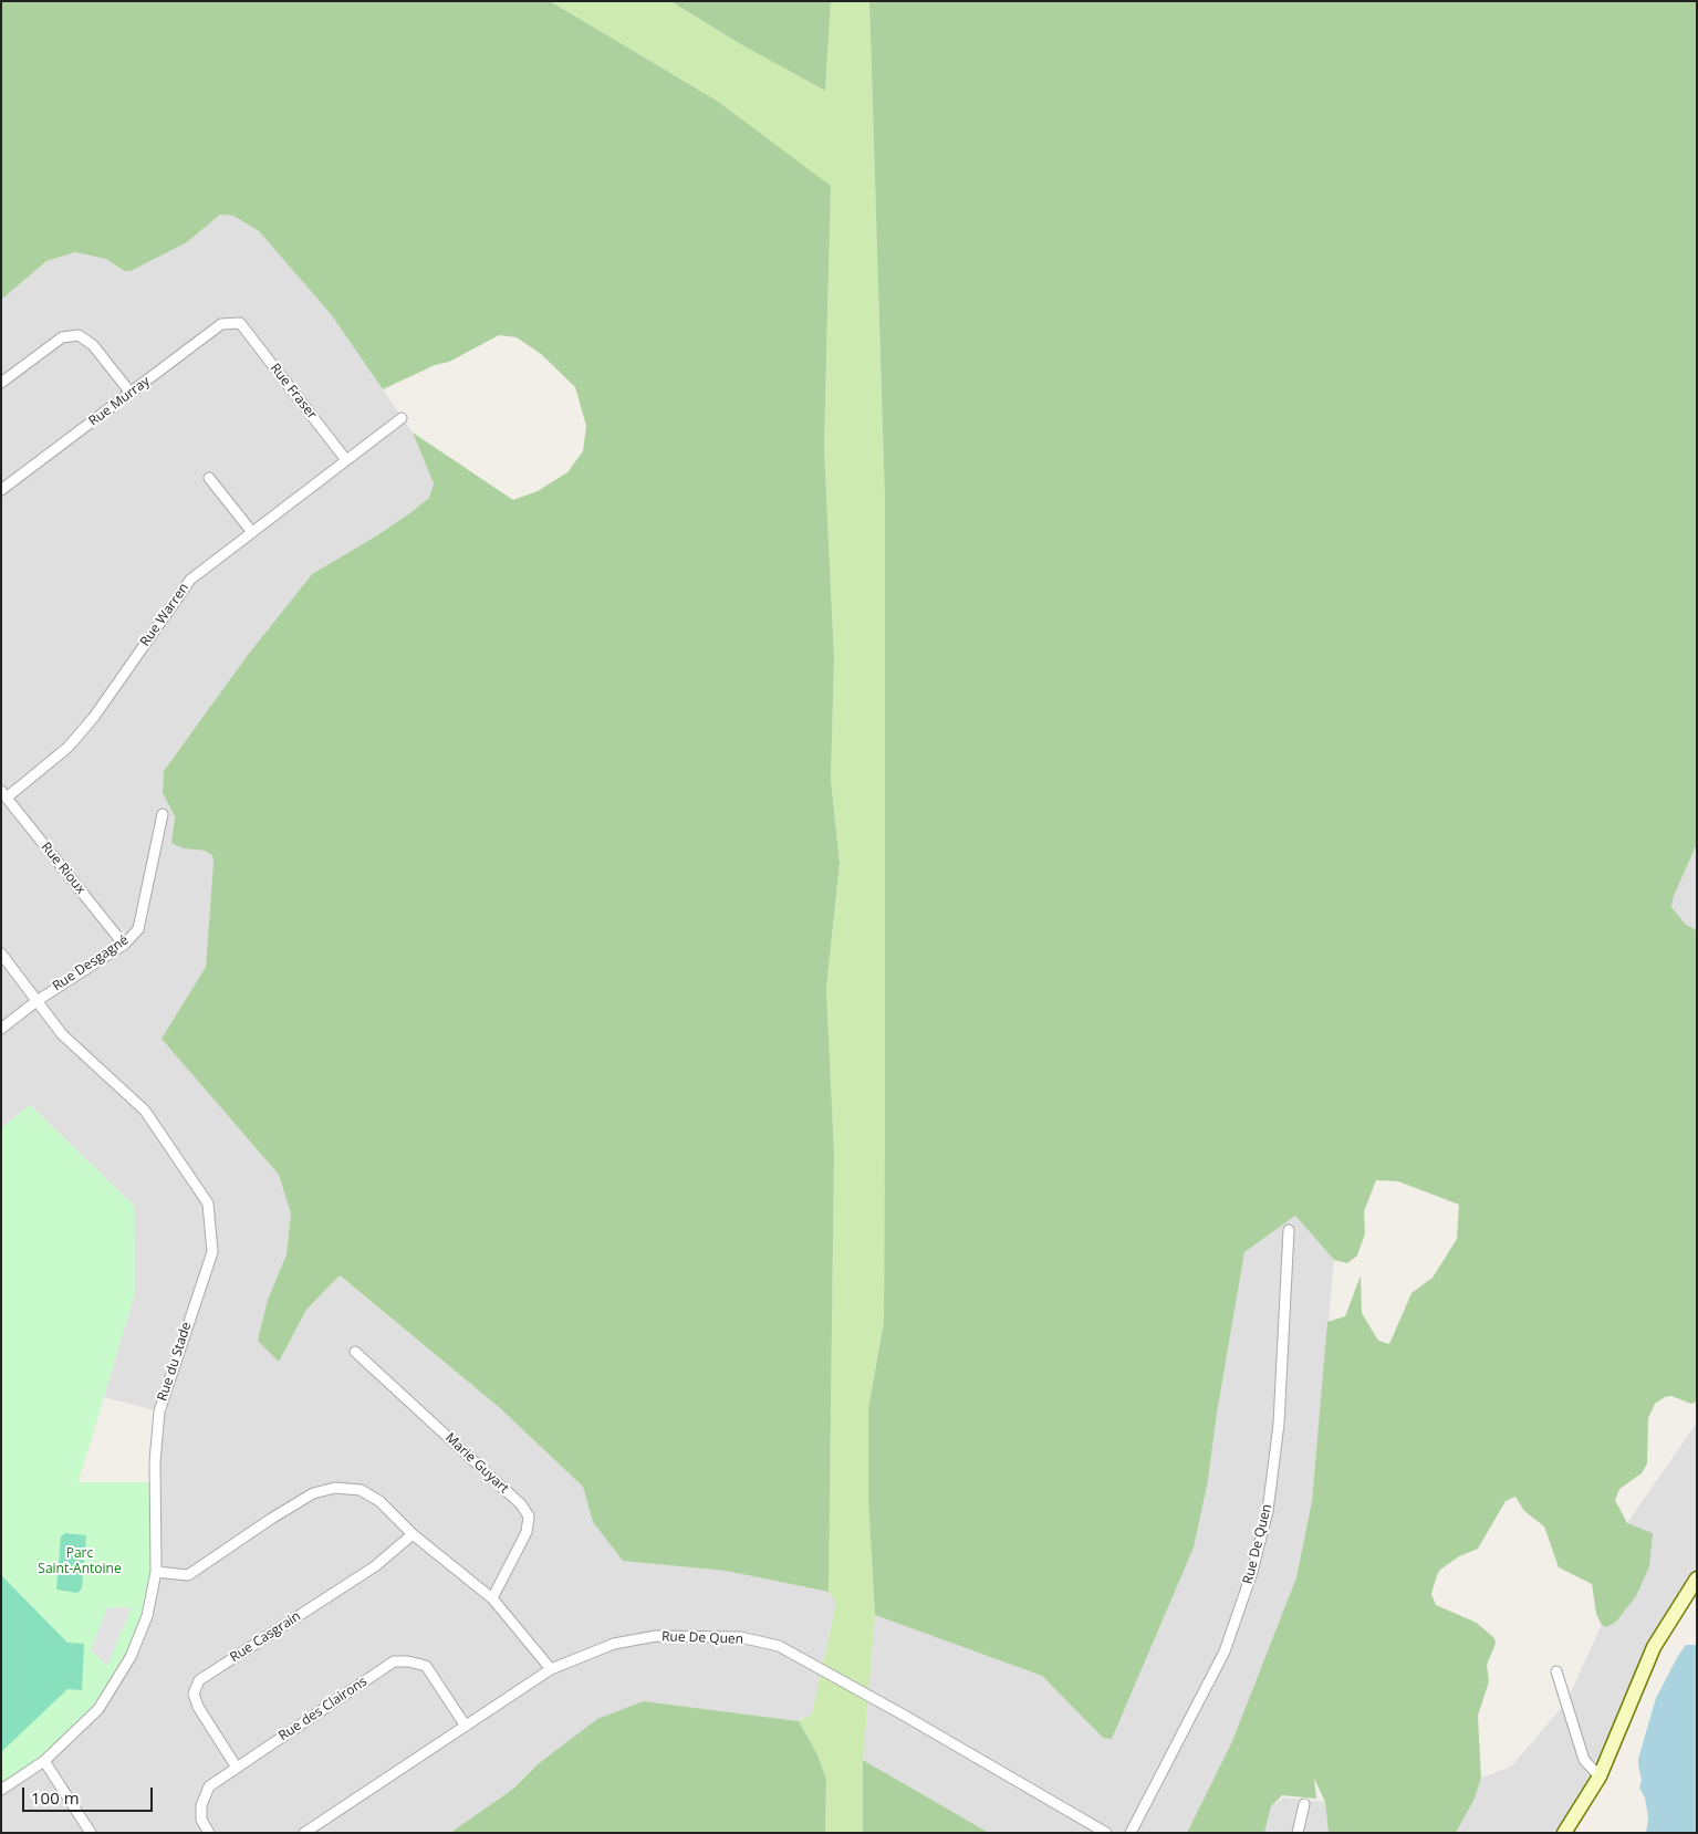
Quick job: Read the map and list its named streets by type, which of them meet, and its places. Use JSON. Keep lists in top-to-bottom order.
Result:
{
  "streets": {
    "street": [
      "Rue Fraser",
      "Rue Murray",
      "Rue Warren",
      "Rue Rioux",
      "Rue Desgagné",
      "Rue du Stade",
      "Marie Guyart",
      "Rue De Quen",
      "Rue Casgrain",
      "Rue des Clairons"
    ]
  },
  "crossings": [
    ["Rue Fraser", "Rue Murray"],
    ["Rue Fraser", "Rue Warren"],
    ["Rue Warren", "Rue Rioux"],
    ["Rue Rioux", "Rue Desgagné"],
    ["Rue Desgagné", "Rue du Stade"],
    ["Rue De Quen", "Rue des Clairons"],
    ["Rue Casgrain", "Rue des Clairons"]
  ],
  "parks": ["Parc Saint-Antoine"],
  "scale_bar": "100 m"
}
